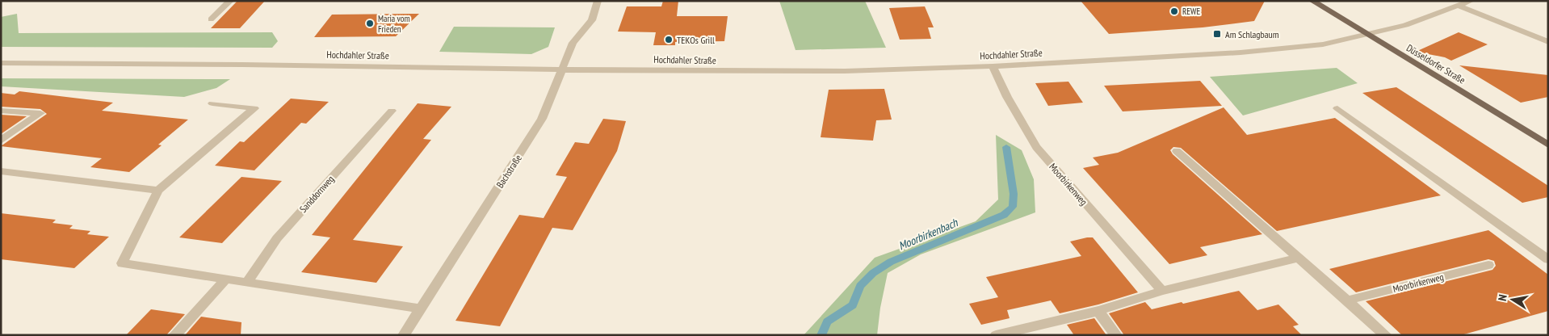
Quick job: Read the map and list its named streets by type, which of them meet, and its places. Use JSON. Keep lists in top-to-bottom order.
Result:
{
  "streets": {
    "main road": ["Düsseldorfer Straße"],
    "street": [
      "Hochdahler Straße",
      "Bachstraße",
      "Moorbirkenweg",
      "Sanddornweg"
    ]
  },
  "crossings": [
    ["Hochdahler Straße", "Düsseldorfer Straße"],
    ["Hochdahler Straße", "Bachstraße"],
    ["Hochdahler Straße", "Moorbirkenweg"]
  ],
  "water": ["Moorbirkenbach"],
  "places": {
    "other": ["REWE", "Maria vom Frieden", "TEKOs Grill"],
    "transit": ["Am Schlagbaum"]
  },
  "north": "left"
}
